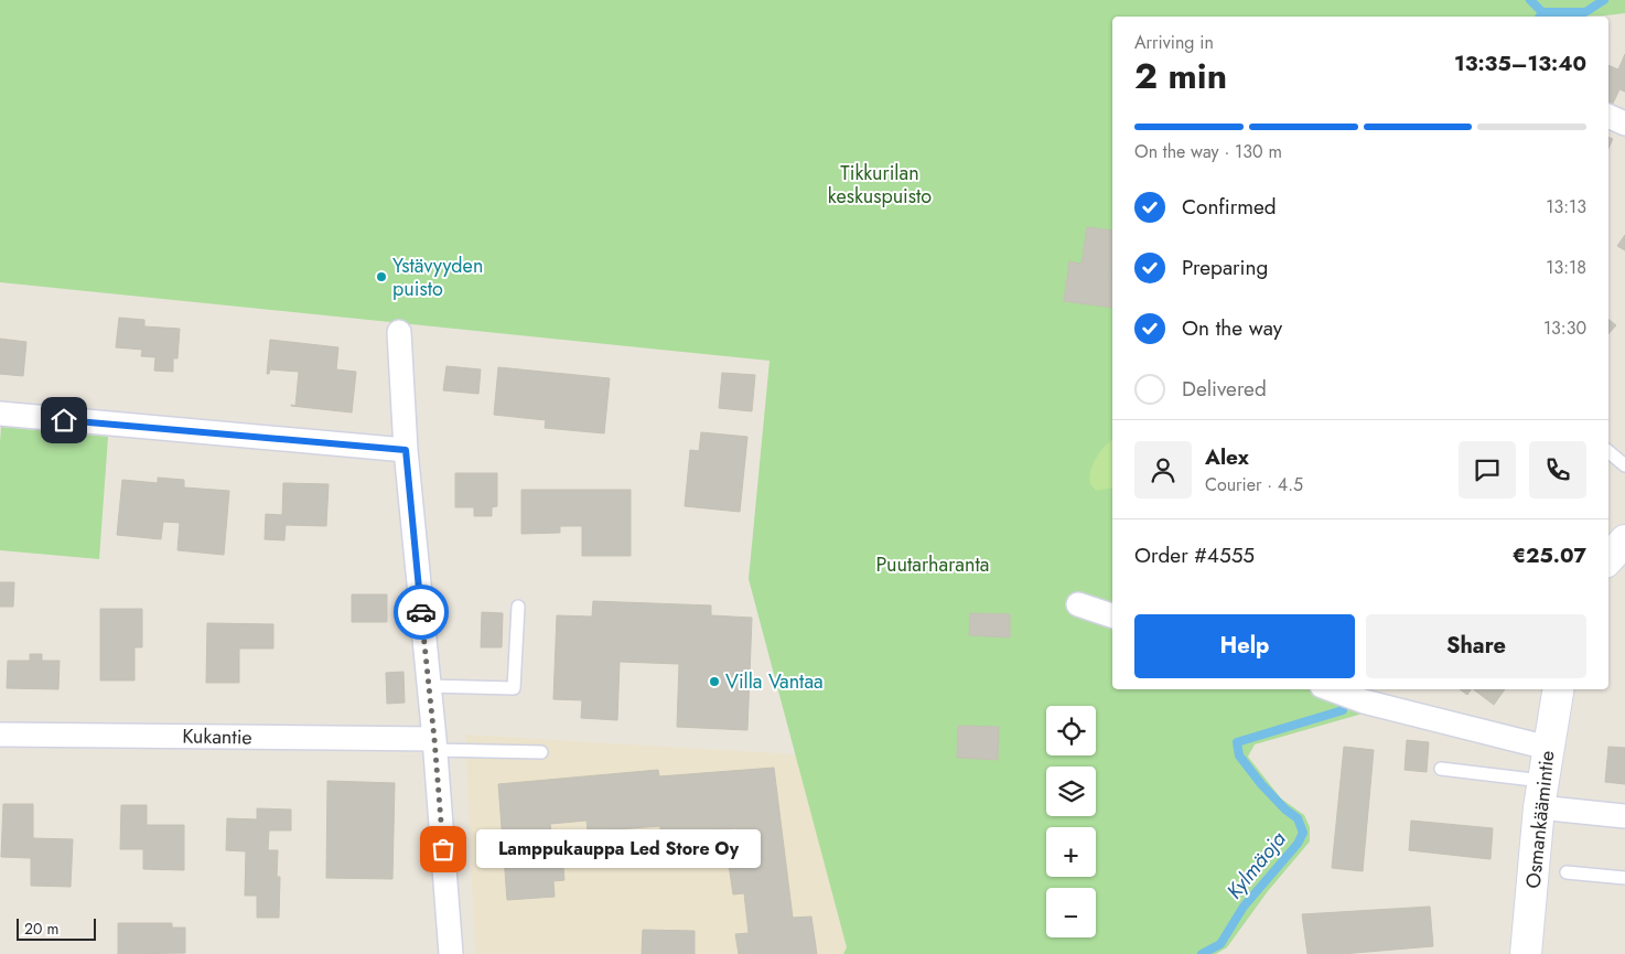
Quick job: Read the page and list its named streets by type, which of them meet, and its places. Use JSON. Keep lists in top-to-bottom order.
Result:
{
  "streets": {
    "street": ["Kukantie", "Osmankäämintie"]
  },
  "water": ["Kylmäoja"],
  "parks": ["Tikkurilan keskuspuisto", "Puutarharanta"],
  "places": ["Ystävyyden puisto", "Villa Vantaa", "Lamppukauppa Led Store Oy"],
  "scale_bar": "20 m",
  "page": {
    "heading": ["2 min", "Arriving in", "13:35–13:40"],
    "panel": [
      "Alex",
      "Courier · 4.5",
      "Order #4555",
      "€25.07"
    ],
    "bar": "On the way · 130 m",
    "list": [
      ["Confirmed", "13:13"],
      ["Preparing", "13:18"],
      ["On the way", "13:30"],
      "Delivered"
    ],
    "buttons": ["Help", "Share"],
    "map_buttons": ["+", "−"],
    "bubble": "Lamppukauppa Led Store Oy",
    "scale": "20 m"
  }
}
